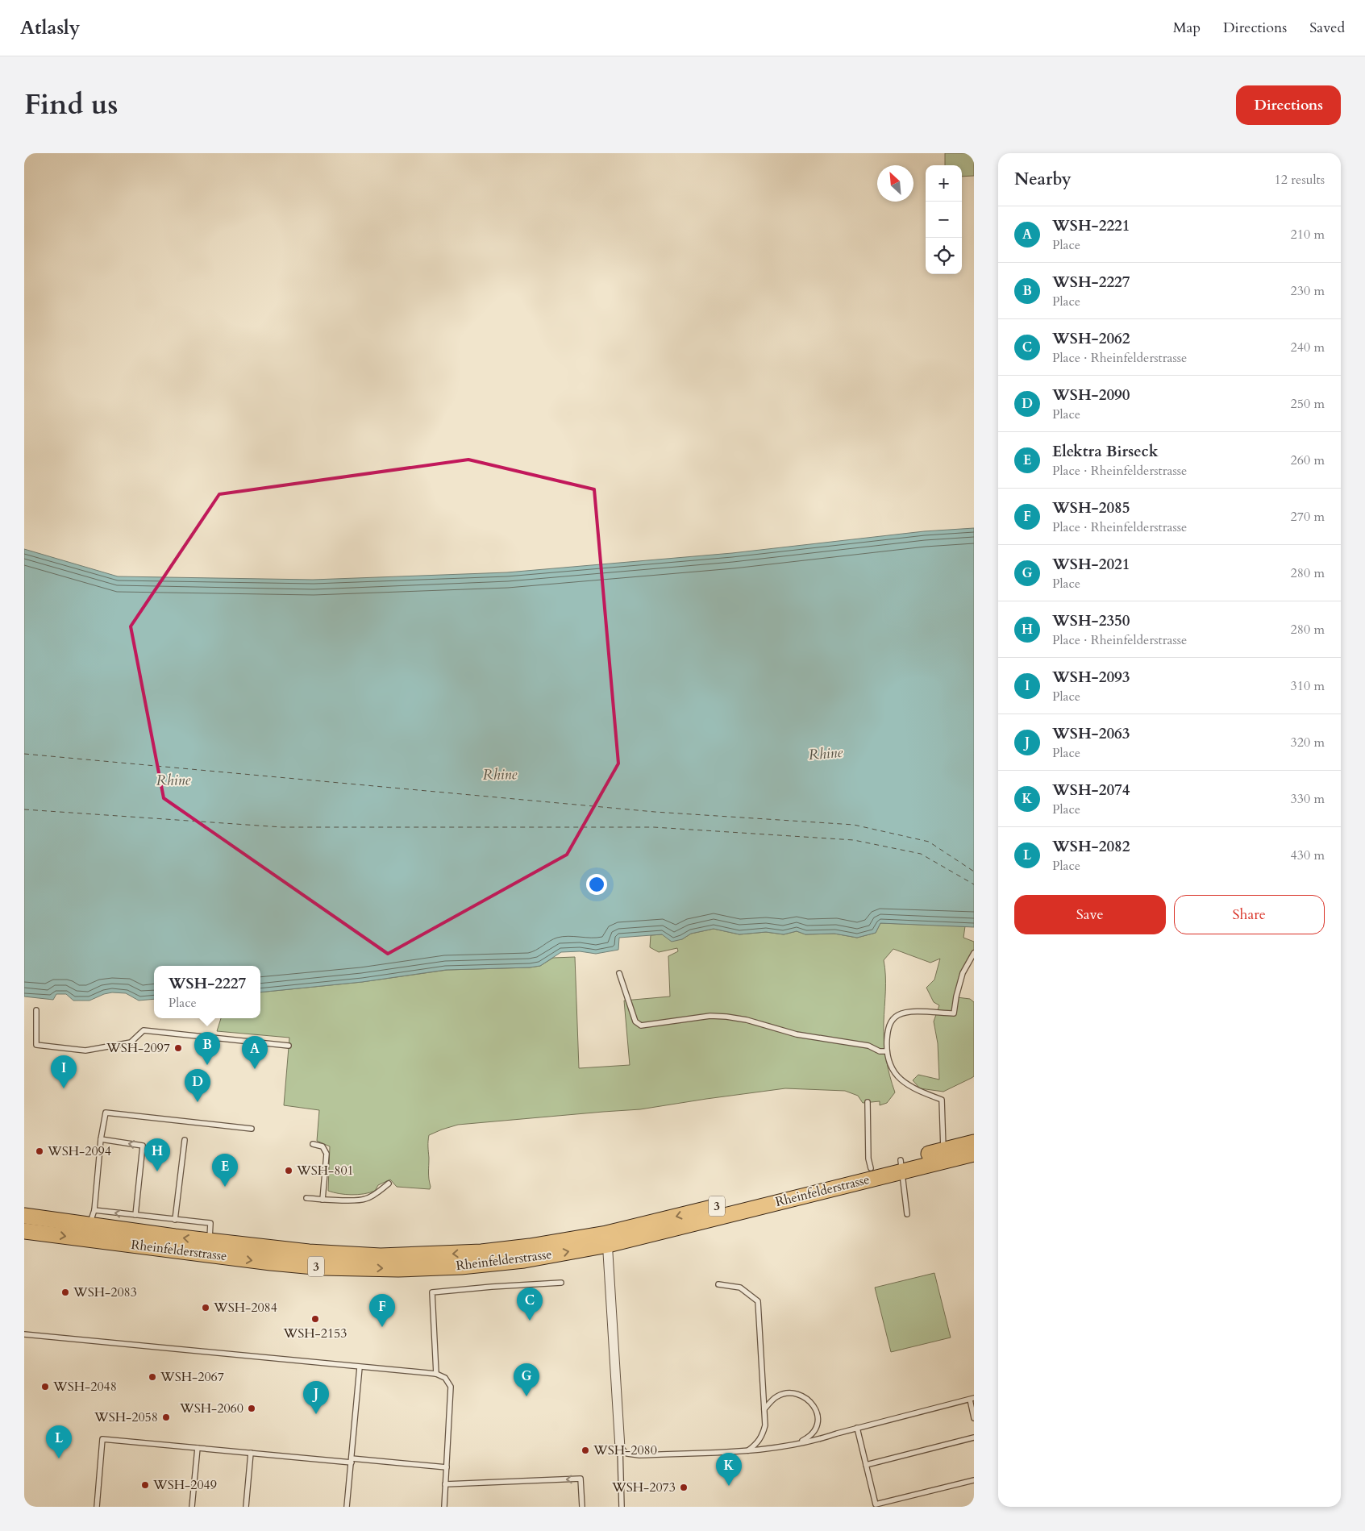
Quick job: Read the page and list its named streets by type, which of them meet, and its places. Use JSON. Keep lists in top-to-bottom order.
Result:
{
  "streets": {
    "main road": ["Rheinfelderstrasse", "3"]
  },
  "water": ["Rhine"],
  "places": [
    "WSH-2097",
    "WSH-2094",
    "WSH-801",
    "WSH-2083",
    "WSH-2084",
    "WSH-2153",
    "WSH-2067",
    "WSH-2048",
    "WSH-2060",
    "WSH-2058",
    "WSH-2080",
    "WSH-2049",
    "WSH-2073"
  ],
  "north": "top left",
  "page": {
    "header": "Atlasly",
    "nav": ["Map", "Directions", "Saved"],
    "title": "Find us",
    "buttons": [
      "Directions",
      ["Save", "Share"]
    ],
    "heading": ["Nearby", "12 results"],
    "map_buttons": ["+", "−"],
    "list": [
      {
        "mark": "A",
        "name": "WSH-2221",
        "note": "Place",
        "value": "210 m"
      },
      {
        "mark": "B",
        "name": "WSH-2227",
        "note": "Place",
        "value": "230 m"
      },
      {
        "mark": "C",
        "name": "WSH-2062",
        "note": "Place · Rheinfelderstrasse",
        "value": "240 m"
      },
      {
        "mark": "D",
        "name": "WSH-2090",
        "note": "Place",
        "value": "250 m"
      },
      {
        "mark": "E",
        "name": "Elektra Birseck",
        "note": "Place · Rheinfelderstrasse",
        "value": "260 m"
      },
      {
        "mark": "F",
        "name": "WSH-2085",
        "note": "Place · Rheinfelderstrasse",
        "value": "270 m"
      },
      {
        "mark": "G",
        "name": "WSH-2021",
        "note": "Place",
        "value": "280 m"
      },
      {
        "mark": "H",
        "name": "WSH-2350",
        "note": "Place · Rheinfelderstrasse",
        "value": "280 m"
      },
      {
        "mark": "I",
        "name": "WSH-2093",
        "note": "Place",
        "value": "310 m"
      },
      {
        "mark": "J",
        "name": "WSH-2063",
        "note": "Place",
        "value": "320 m"
      },
      {
        "mark": "K",
        "name": "WSH-2074",
        "note": "Place",
        "value": "330 m"
      },
      {
        "mark": "L",
        "name": "WSH-2082",
        "note": "Place",
        "value": "430 m"
      }
    ],
    "popup": ["WSH-2227", "Place"],
    "pins": [
      "B",
      "A",
      "I",
      "D",
      "H",
      "E",
      "C",
      "F",
      "G",
      "J",
      "L",
      "K"
    ]
  }
}
